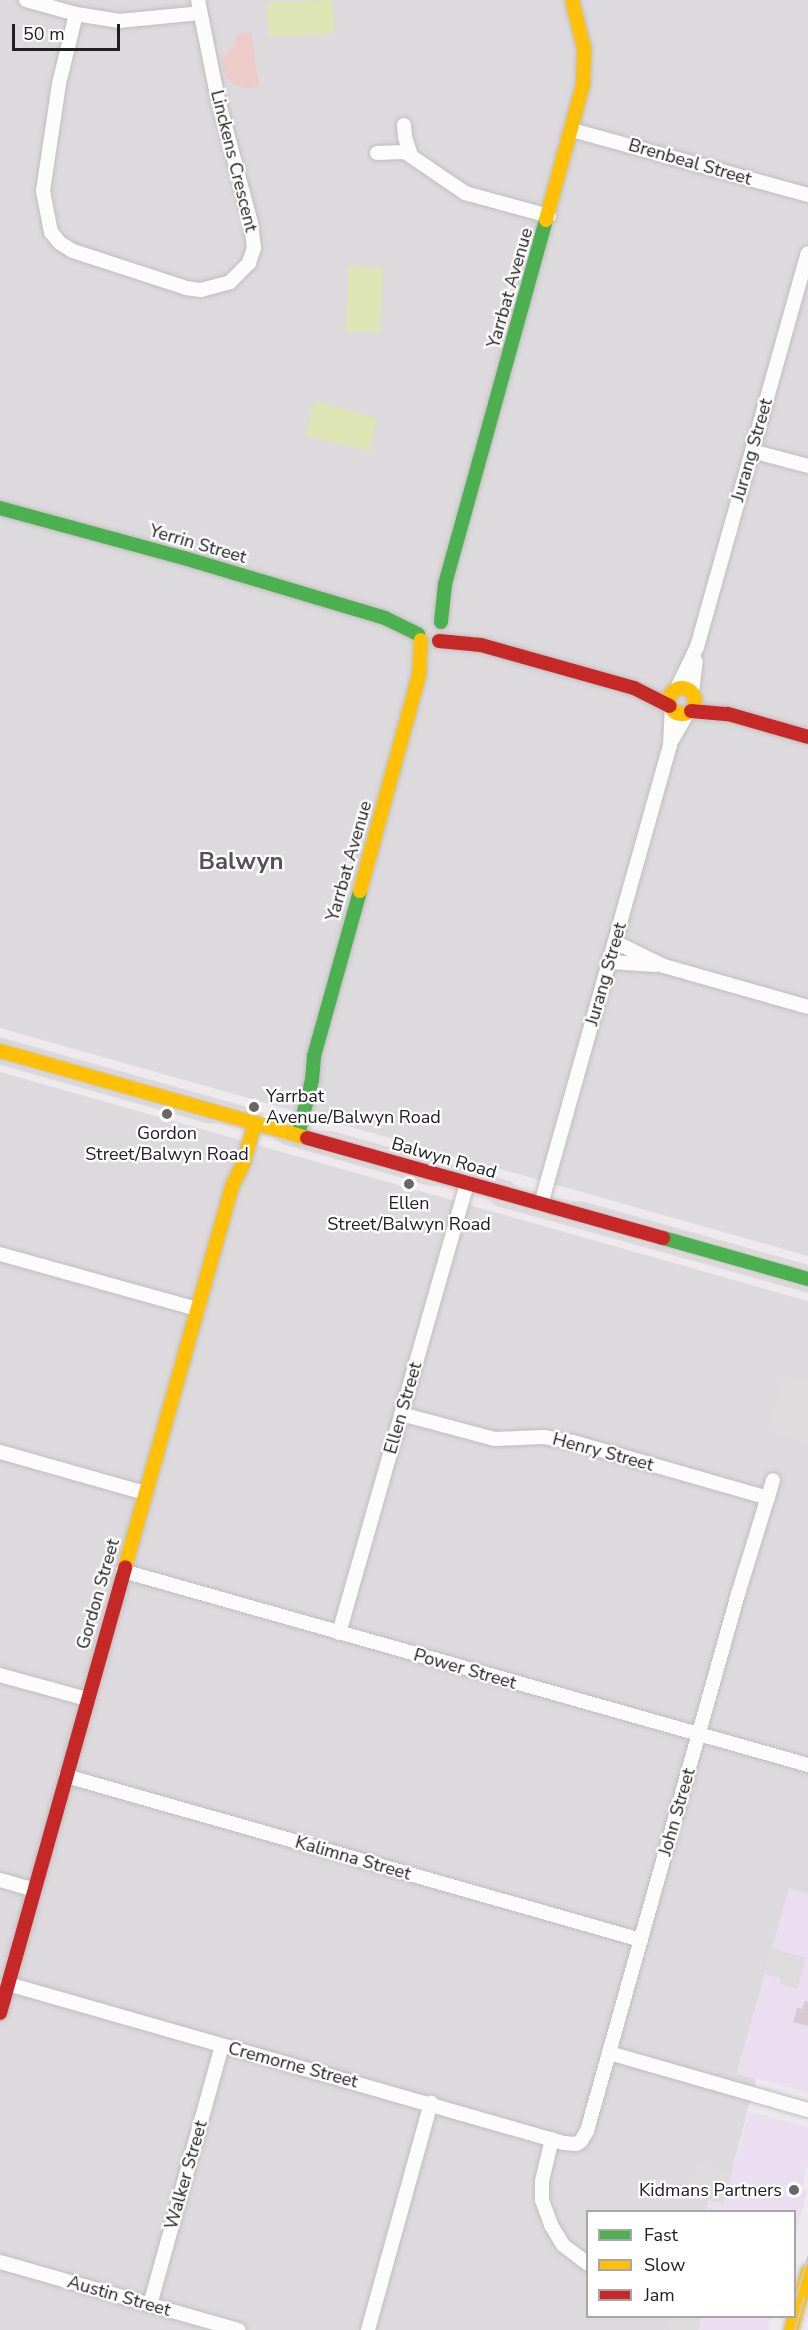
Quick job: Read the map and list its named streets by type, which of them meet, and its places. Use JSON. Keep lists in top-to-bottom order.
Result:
{
  "streets": {
    "street": [
      "Linckens Crescent",
      "Brenbeal Street",
      "Yarrbat Avenue",
      "Jurang Street",
      "Yerrin Street",
      "Balwyn Road",
      "Ellen Street",
      "Henry Street",
      "Gordon Street",
      "Power Street",
      "John Street",
      "Kalimna Street",
      "Cremorne Street",
      "Walker Street",
      "Austin Street"
    ]
  },
  "crossings": [
    ["Brenbeal Street", "Yarrbat Avenue"],
    ["Yarrbat Avenue", "Yerrin Street"],
    ["Yarrbat Avenue", "Balwyn Road"],
    ["Jurang Street", "Yerrin Street"],
    ["Jurang Street", "Balwyn Road"],
    ["Balwyn Road", "Ellen Street"],
    ["Balwyn Road", "Gordon Street"],
    ["Ellen Street", "Henry Street"],
    ["Ellen Street", "Power Street"],
    ["Henry Street", "John Street"],
    ["Gordon Street", "Power Street"],
    ["Gordon Street", "Kalimna Street"],
    ["Gordon Street", "Cremorne Street"],
    ["Power Street", "John Street"],
    ["John Street", "Kalimna Street"],
    ["John Street", "Cremorne Street"],
    ["Cremorne Street", "Walker Street"],
    ["Walker Street", "Austin Street"]
  ],
  "districts": ["Balwyn"],
  "places": [
    "Yarrbat Avenue/Balwyn Road",
    "Gordon Street/Balwyn Road",
    "Ellen Street/Balwyn Road",
    "Kidmans Partners"
  ],
  "legend": ["Fast", "Slow", "Jam"],
  "scale_bar": "50 m"
}
